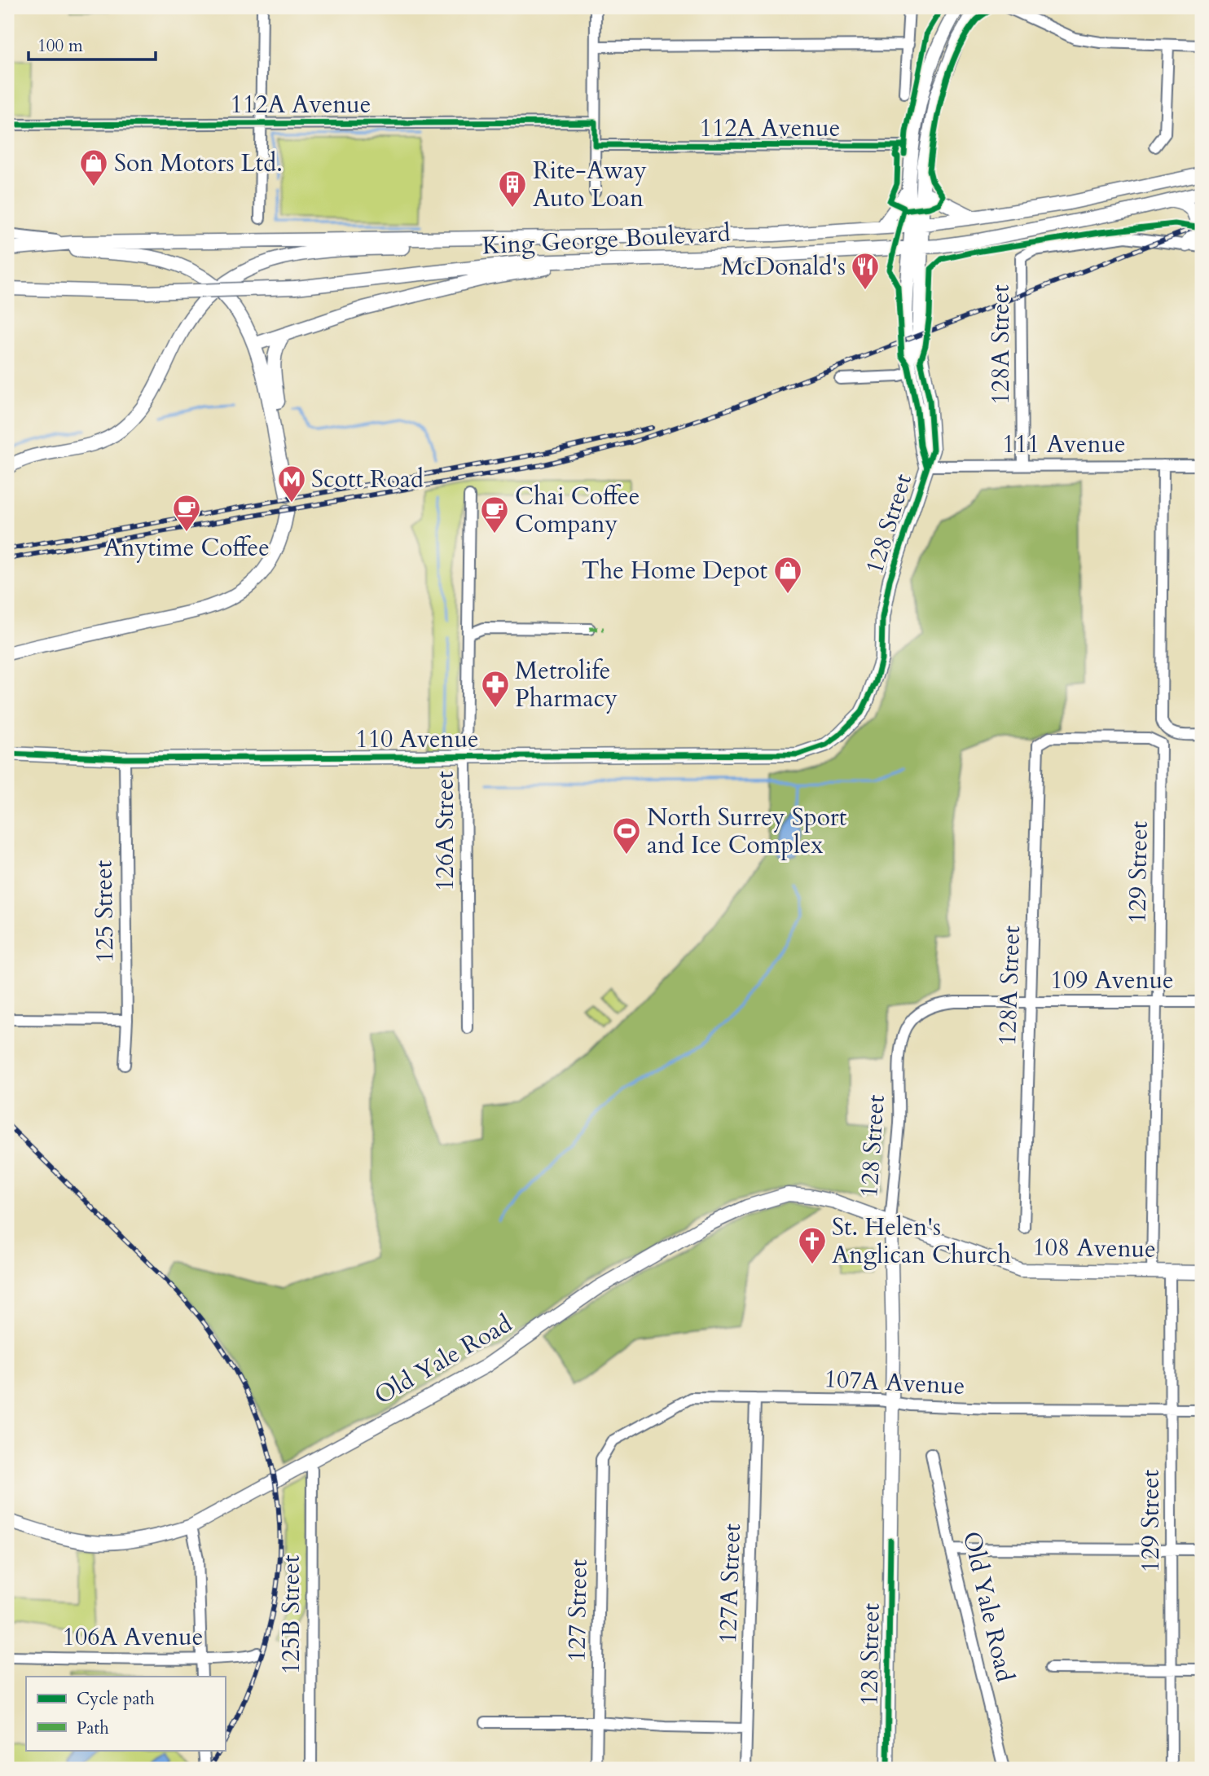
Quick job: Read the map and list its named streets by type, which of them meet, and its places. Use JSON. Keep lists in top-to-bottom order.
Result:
{
  "streets": {
    "main road": [
      "King George Boulevard",
      "128 Street",
      "110 Avenue",
      "108 Avenue",
      "Old Yale Road"
    ],
    "street": [
      "112A Avenue",
      "128A Street",
      "111 Avenue",
      "126A Street",
      "129 Street",
      "125 Street",
      "109 Avenue",
      "107A Avenue",
      "127A Street",
      "127 Street",
      "125B Street",
      "106A Avenue"
    ]
  },
  "crossings": [
    ["King George Boulevard", "128 Street"],
    ["128A Street", "111 Avenue"],
    ["128A Street", "129 Street"],
    ["128A Street", "109 Avenue"],
    ["111 Avenue", "128 Street"],
    ["128 Street", "110 Avenue"],
    ["128 Street", "109 Avenue"],
    ["128 Street", "108 Avenue"],
    ["128 Street", "Old Yale Road"],
    ["128 Street", "107A Avenue"],
    ["110 Avenue", "126A Street"],
    ["110 Avenue", "125 Street"],
    ["129 Street", "109 Avenue"],
    ["129 Street", "108 Avenue"],
    ["129 Street", "107A Avenue"],
    ["108 Avenue", "Old Yale Road"],
    ["Old Yale Road", "125B Street"],
    ["107A Avenue", "127A Street"],
    ["107A Avenue", "127 Street"]
  ],
  "places": {
    "shop": ["Son Motors Ltd.", "The Home Depot"],
    "building": ["Rite-Away Auto Loan"],
    "restaurant": ["McDonald's"],
    "metro station": ["Scott Road"],
    "cafe": ["Anytime Coffee", "Chai Coffee Company"],
    "pharmacy": ["Metrolife Pharmacy"],
    "sports": ["North Surrey Sport and Ice Complex"],
    "church": ["St. Helen's Anglican Church"]
  },
  "legend": ["Cycle path", "Path"],
  "scale_bar": "100 m"
}
